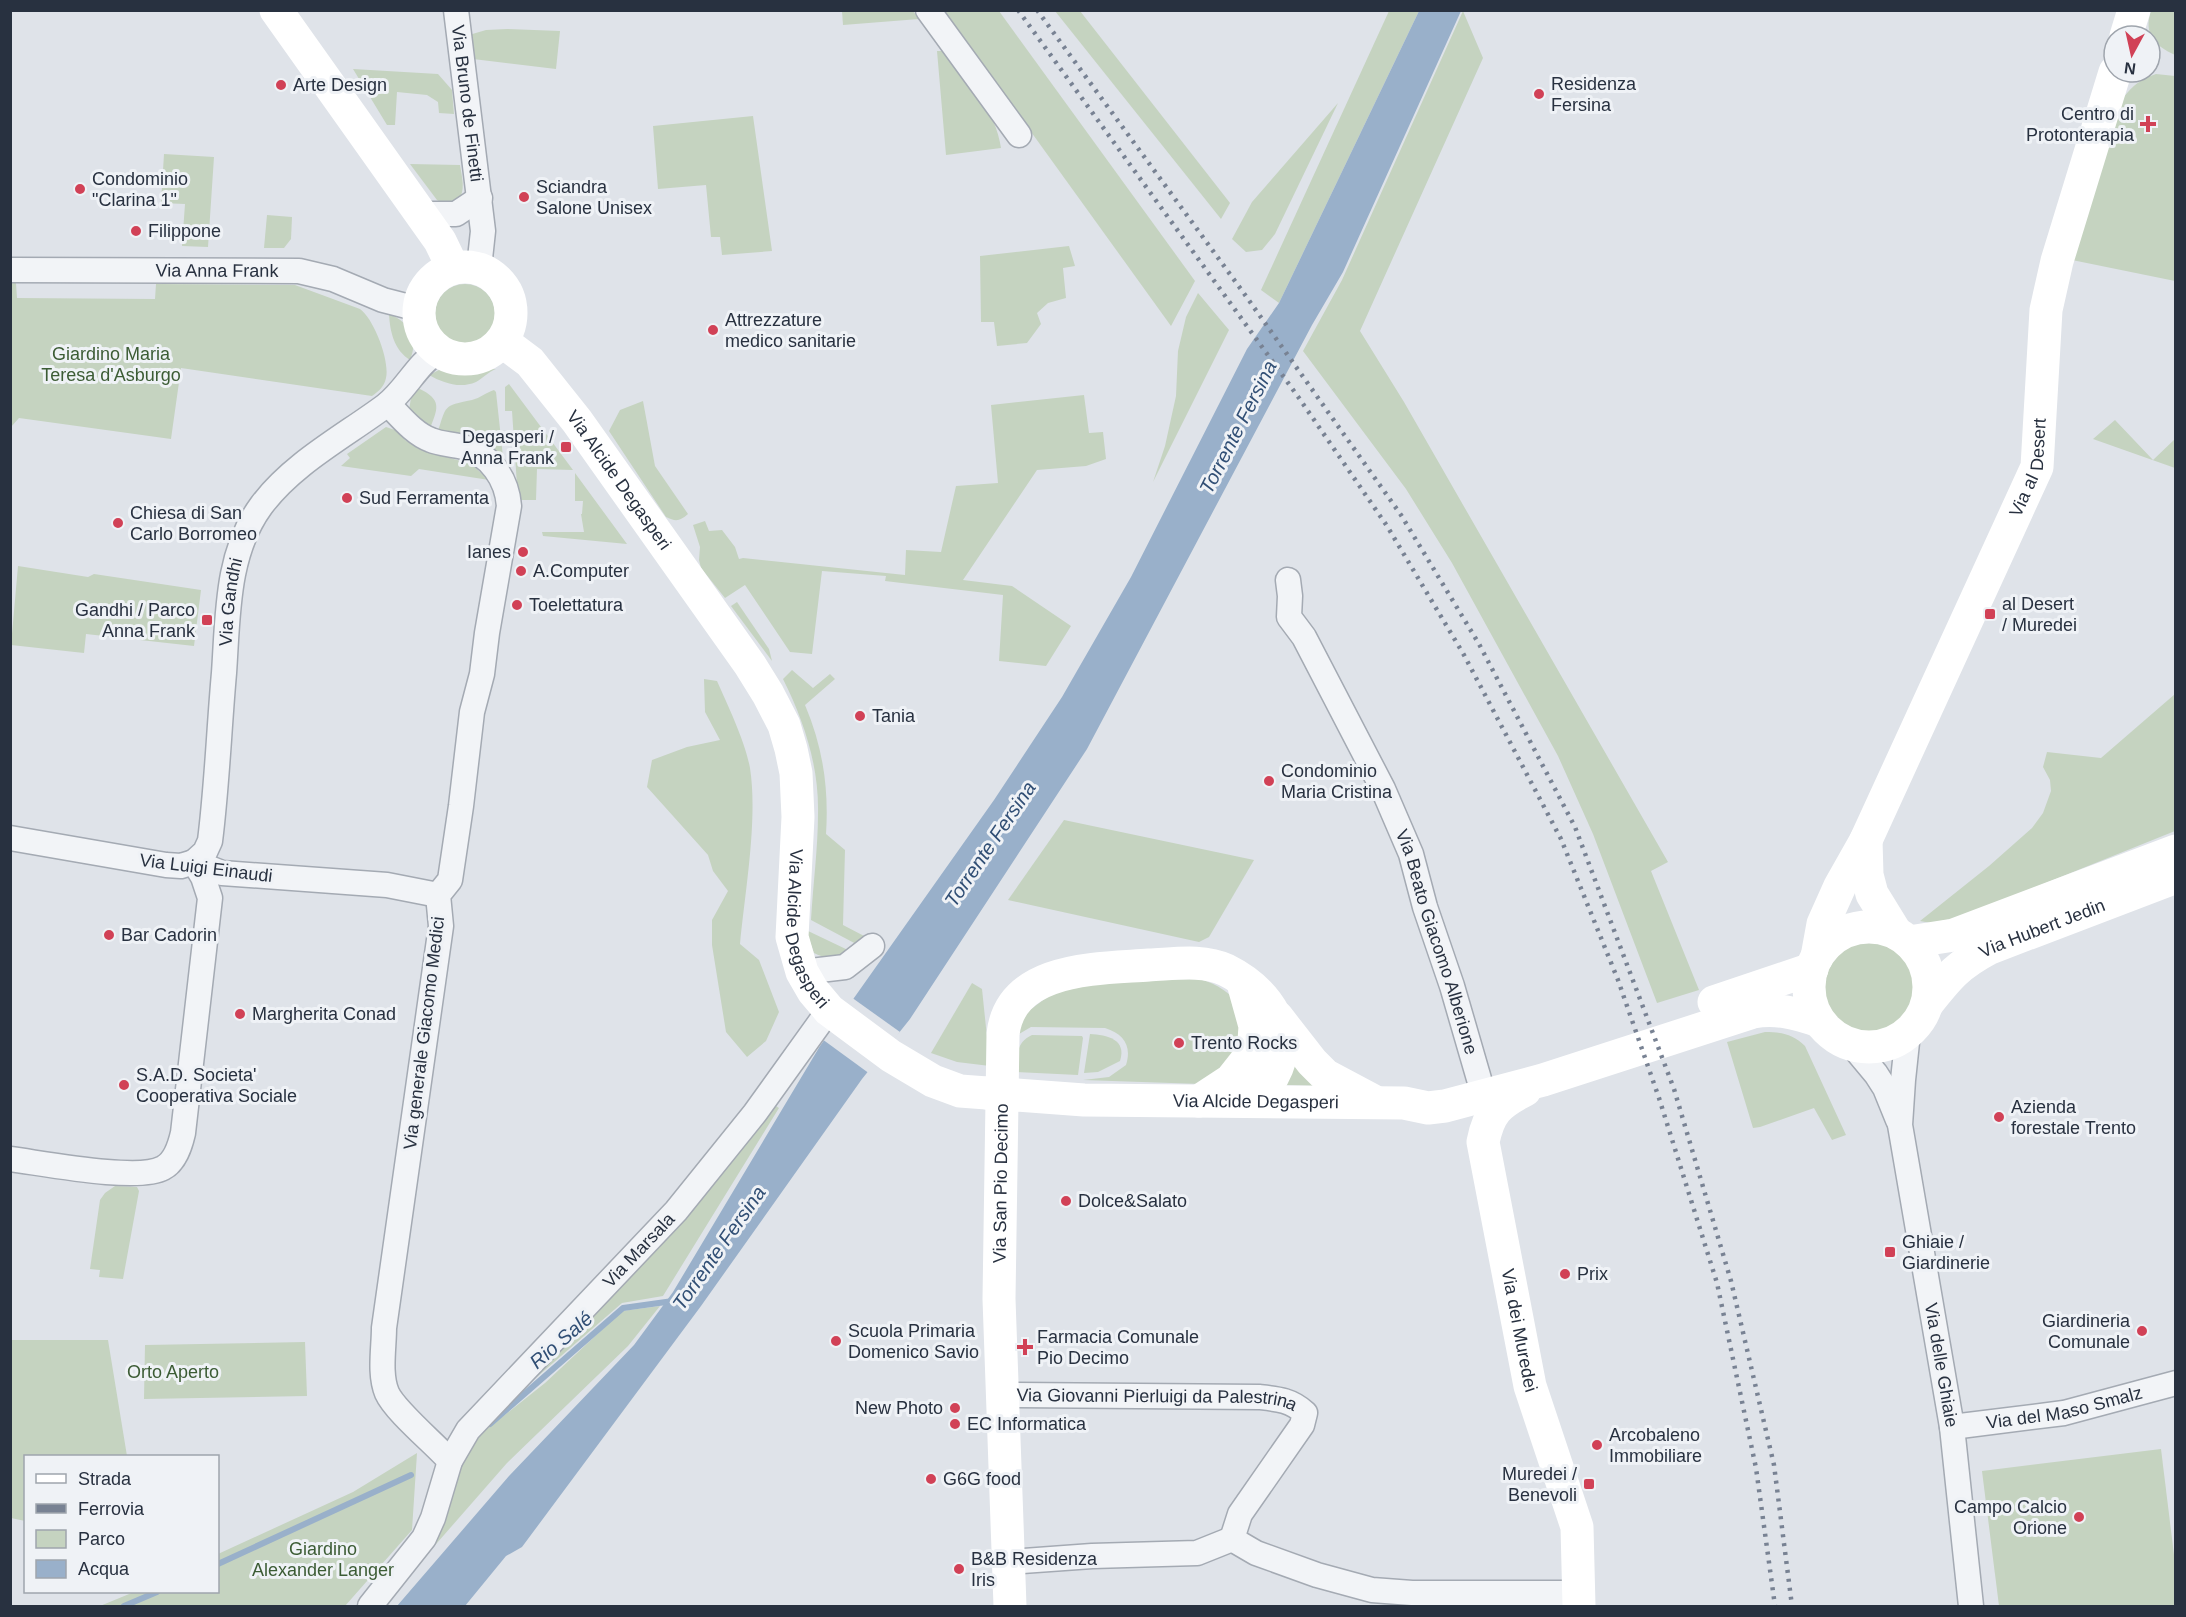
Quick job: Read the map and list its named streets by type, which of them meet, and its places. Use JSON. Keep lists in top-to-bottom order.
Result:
{
  "streets": {
    "street": [
      "Via Bruno de Finetti",
      "Via Anna Frank",
      "Via al Desert",
      "Via Alcide Degasperi",
      "Via Gandhi",
      "Via Luigi Einaudi",
      "Via Hubert Jedin",
      "Via Beato Giacomo Alberione",
      "Via generale Giacomo Medici",
      "Via San Pio Decimo",
      "Via Marsala",
      "Via dei Muredei",
      "Via delle Ghiaie",
      "Via Giovanni Pierluigi da Palestrina",
      "Via del Maso Smalz"
    ]
  },
  "crossings": [
    ["Via Bruno de Finetti", "Via Anna Frank"],
    ["Via Bruno de Finetti", "Via Alcide Degasperi"],
    ["Via Bruno de Finetti", "Via Gandhi"],
    ["Via Anna Frank", "Via Alcide Degasperi"],
    ["Via Anna Frank", "Via Gandhi"],
    ["Via al Desert", "Via Alcide Degasperi"],
    ["Via al Desert", "Via Hubert Jedin"],
    ["Via al Desert", "Via delle Ghiaie"],
    ["Via Alcide Degasperi", "Via Gandhi"],
    ["Via Alcide Degasperi", "Via Hubert Jedin"],
    ["Via Alcide Degasperi", "Via Beato Giacomo Alberione"],
    ["Via Alcide Degasperi", "Via San Pio Decimo"],
    ["Via Alcide Degasperi", "Via Marsala"],
    ["Via Alcide Degasperi", "Via dei Muredei"],
    ["Via Alcide Degasperi", "Via delle Ghiaie"],
    ["Via Gandhi", "Via Luigi Einaudi"],
    ["Via Gandhi", "Via generale Giacomo Medici"],
    ["Via Luigi Einaudi", "Via generale Giacomo Medici"],
    ["Via Hubert Jedin", "Via delle Ghiaie"],
    ["Via generale Giacomo Medici", "Via Marsala"],
    ["Via San Pio Decimo", "Via Giovanni Pierluigi da Palestrina"],
    ["Via delle Ghiaie", "Via del Maso Smalz"]
  ],
  "water": ["Torrente Fersina", "Rio Salé"],
  "parks": ["Giardino Maria Teresa d'Asburgo", "Orto Aperto", "Giardino Alexander Langer"],
  "places": {
    "other": [
      "Arte Design",
      "Residenza Fersina",
      "Condominio \"Clarina 1\"",
      "Sciandra Salone Unisex",
      "Filippone",
      "Attrezzature medico sanitarie",
      "Sud Ferramenta",
      "Chiesa di San Carlo Borromeo",
      "Ianes",
      "A.Computer",
      "Toelettatura",
      "Tania",
      "Condominio Maria Cristina",
      "Bar Cadorin",
      "Margherita Conad",
      "Trento Rocks",
      "S.A.D. Societa' Cooperativa Sociale",
      "Azienda forestale Trento",
      "Dolce&Salato",
      "Prix",
      "Giardineria Comunale",
      "Scuola Primaria Domenico Savio",
      "New Photo",
      "EC Informatica",
      "Arcobaleno Immobiliare",
      "G6G food",
      "Campo Calcio Orione",
      "B&B Residenza Iris"
    ],
    "health": ["Centro di Protonterapia", "Farmacia Comunale Pio Decimo"],
    "transit": [
      "Degasperi / Anna Frank",
      "al Desert / Muredei",
      "Gandhi / Parco Anna Frank",
      "Ghiaie / Giardinerie",
      "Muredei / Benevoli"
    ]
  },
  "legend": [
    "Strada",
    "Ferrovia",
    "Parco",
    "Acqua"
  ],
  "north": "bottom"
}
